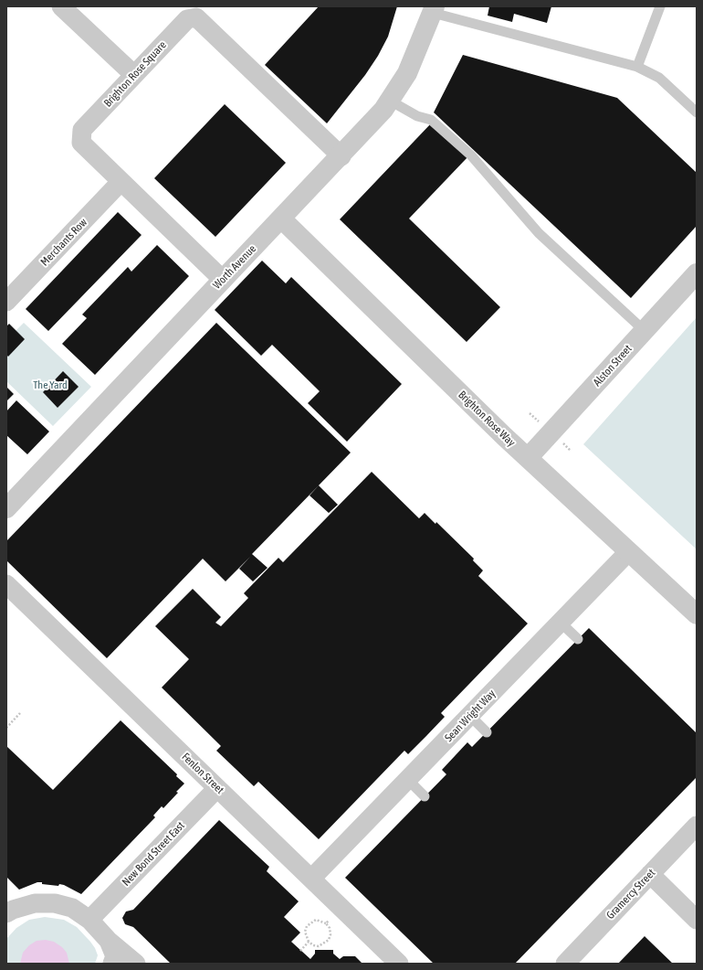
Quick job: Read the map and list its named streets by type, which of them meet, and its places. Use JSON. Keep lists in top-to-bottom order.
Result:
{
  "streets": {
    "street": [
      "Brighton Rose Square",
      "Merchants Row",
      "Worth Avenue",
      "Alston Street",
      "Brighton Rose Way",
      "Sean Wright Way",
      "Fenlon Street",
      "New Bond Street East",
      "Gramercy Street"
    ]
  },
  "crossings": [
    ["Brighton Rose Square", "Merchants Row"],
    ["Brighton Rose Square", "Worth Avenue"],
    ["Worth Avenue", "Brighton Rose Way"],
    ["Alston Street", "Brighton Rose Way"],
    ["Brighton Rose Way", "Sean Wright Way"],
    ["Sean Wright Way", "Fenlon Street"],
    ["Fenlon Street", "New Bond Street East"]
  ],
  "parks": ["The Yard"]
}
